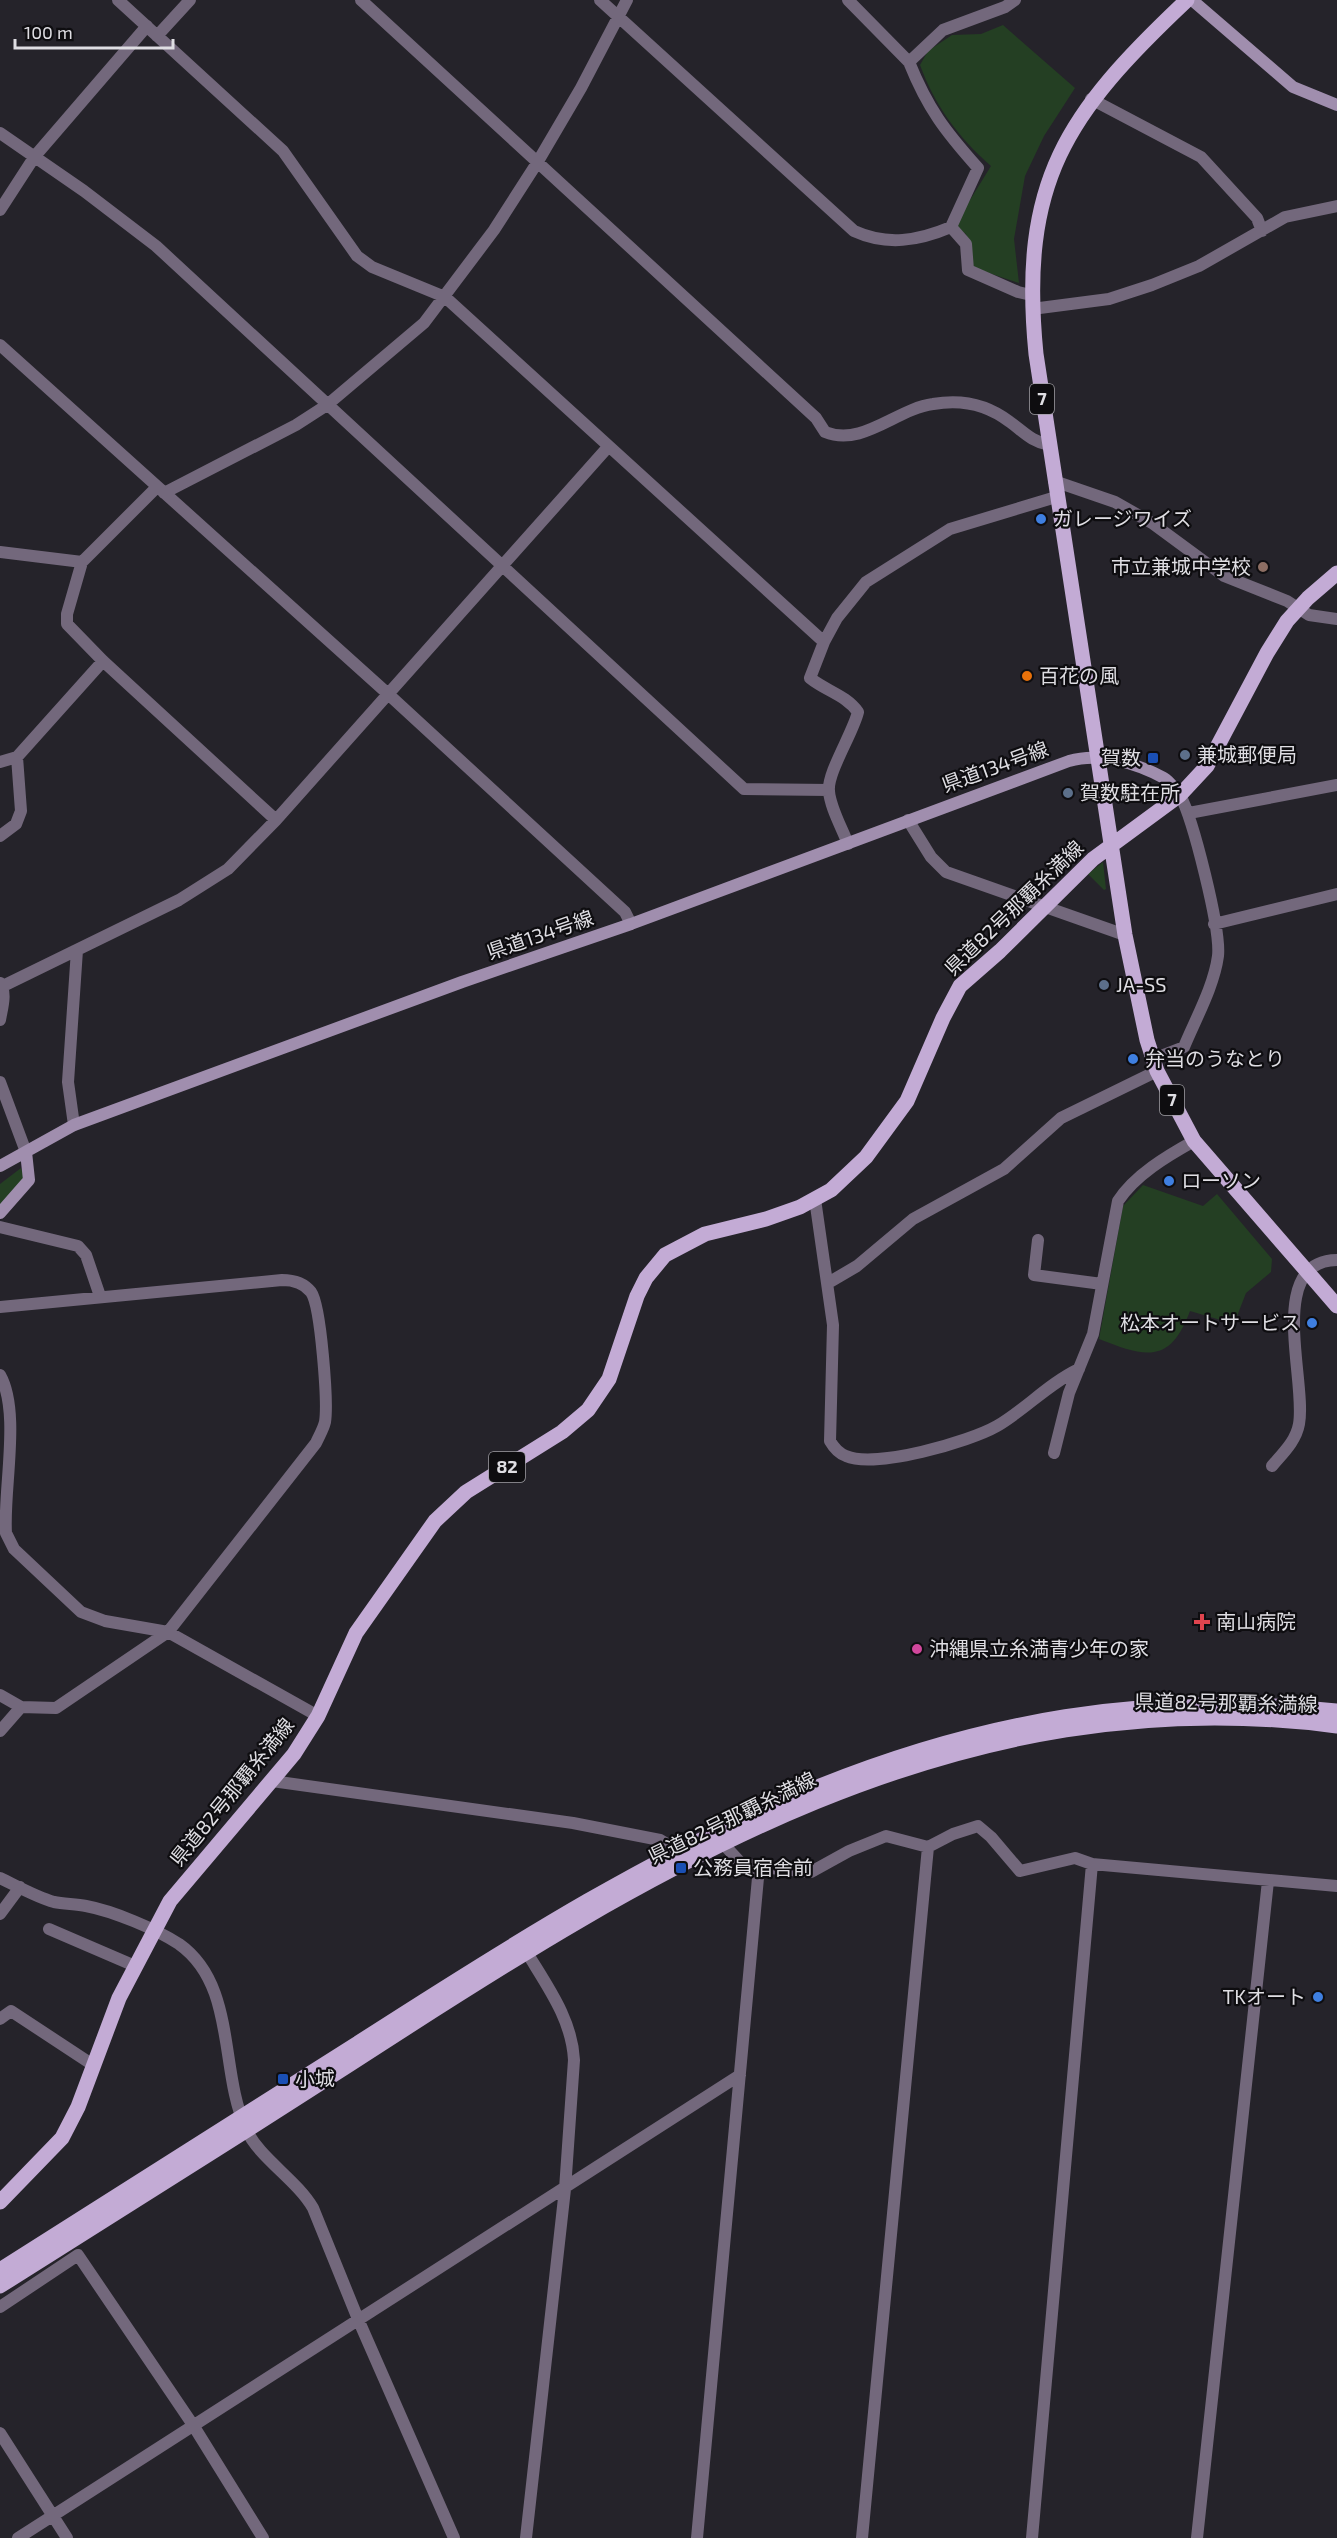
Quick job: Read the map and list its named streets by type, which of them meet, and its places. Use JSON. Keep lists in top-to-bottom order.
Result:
{
  "streets": {
    "main road": [
      "7",
      "県道134号線",
      "県道82号那覇糸満線",
      "82"
    ]
  },
  "crossings": [
    ["7", "県道134号線"],
    ["7", "県道82号那覇糸満線"]
  ],
  "places": {
    "other": [
      "ガレージワイズ",
      "市立兼城中学校",
      "百花の風",
      "兼城郵便局",
      "賀数駐在所",
      "JA-SS",
      "弁当のうなとり",
      "ローソン",
      "松本オートサービス",
      "沖縄県立糸満青少年の家",
      "TKオート"
    ],
    "transit": ["賀数", "公務員宿舎前", "小城"],
    "health": ["南山病院"]
  },
  "scale_bar": "100 m"
}
